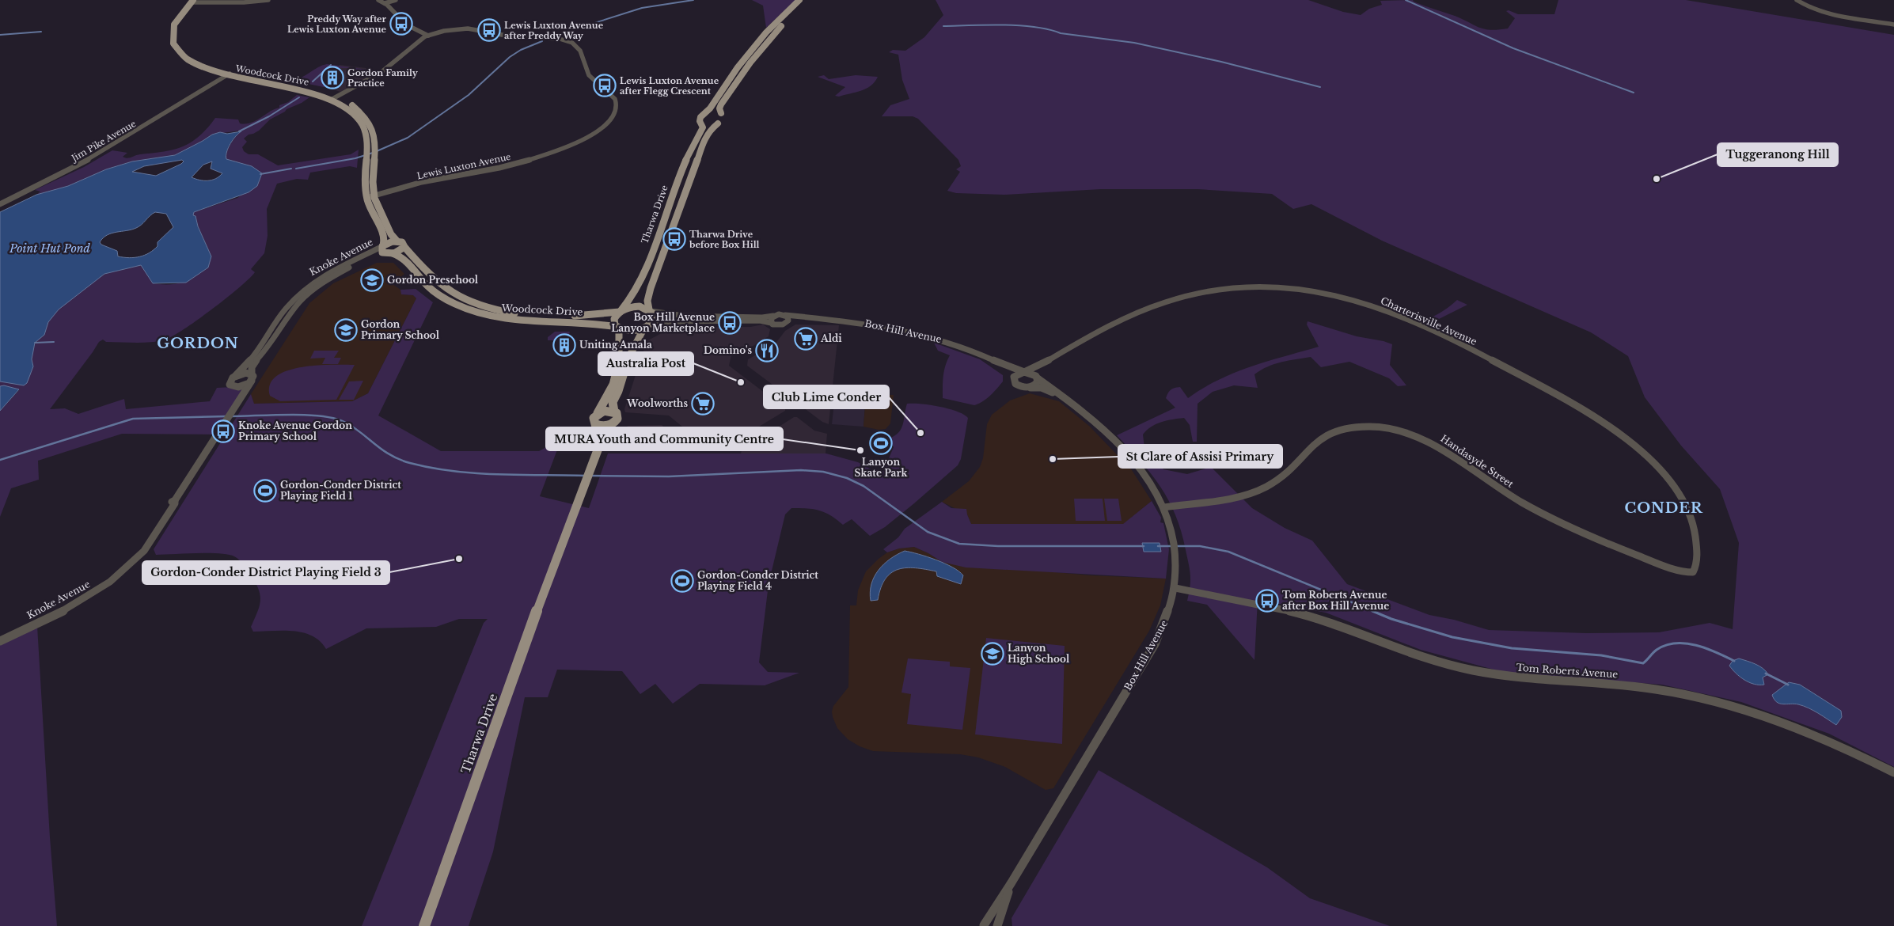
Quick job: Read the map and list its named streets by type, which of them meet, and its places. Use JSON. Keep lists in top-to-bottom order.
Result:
{
  "streets": {
    "main road": ["Woodcock Drive", "Tharwa Drive"],
    "street": [
      "Jim Pike Avenue",
      "Lewis Luxton Avenue",
      "Knoke Avenue",
      "Charterisville Avenue",
      "Box Hill Avenue",
      "Handasyde Street",
      "Tom Roberts Avenue"
    ]
  },
  "crossings": [
    ["Woodcock Drive", "Jim Pike Avenue"],
    ["Woodcock Drive", "Lewis Luxton Avenue"],
    ["Woodcock Drive", "Tharwa Drive"],
    ["Woodcock Drive", "Knoke Avenue"],
    ["Charterisville Avenue", "Box Hill Avenue"],
    ["Charterisville Avenue", "Handasyde Street"],
    ["Box Hill Avenue", "Handasyde Street"],
    ["Box Hill Avenue", "Tom Roberts Avenue"]
  ],
  "districts": ["GORDON", "CONDER"],
  "water": ["Point Hut Pond"],
  "places": {
    "bus stop": [
      "Preddy Way after Lewis Luxton Avenue",
      "Lewis Luxton Avenue after Preddy Way",
      "Lewis Luxton Avenue after Flegg Crescent",
      "Tharwa Drive before Box Hill",
      "Box Hill Avenue Lanyon Marketplace",
      "Knoke Avenue Gordon Primary School",
      "Tom Roberts Avenue after Box Hill Avenue"
    ],
    "building": ["Gordon Family Practice", "Uniting Amala"],
    "other": [
      "Tuggeranong Hill",
      "Australia Post",
      "Club Lime Conder",
      "MURA Youth and Community Centre",
      "St Clare of Assisi Primary",
      "Gordon-Conder District Playing Field 3"
    ],
    "school or university": ["Gordon Preschool", "Gordon Primary School", "Lanyon High School"],
    "supermarket": ["Aldi", "Woolworths"],
    "restaurant": ["Domino's"],
    "sports": ["Lanyon Skate Park", "Gordon-Conder District Playing Field 1", "Gordon-Conder District Playing Field 4"]
  }
}
